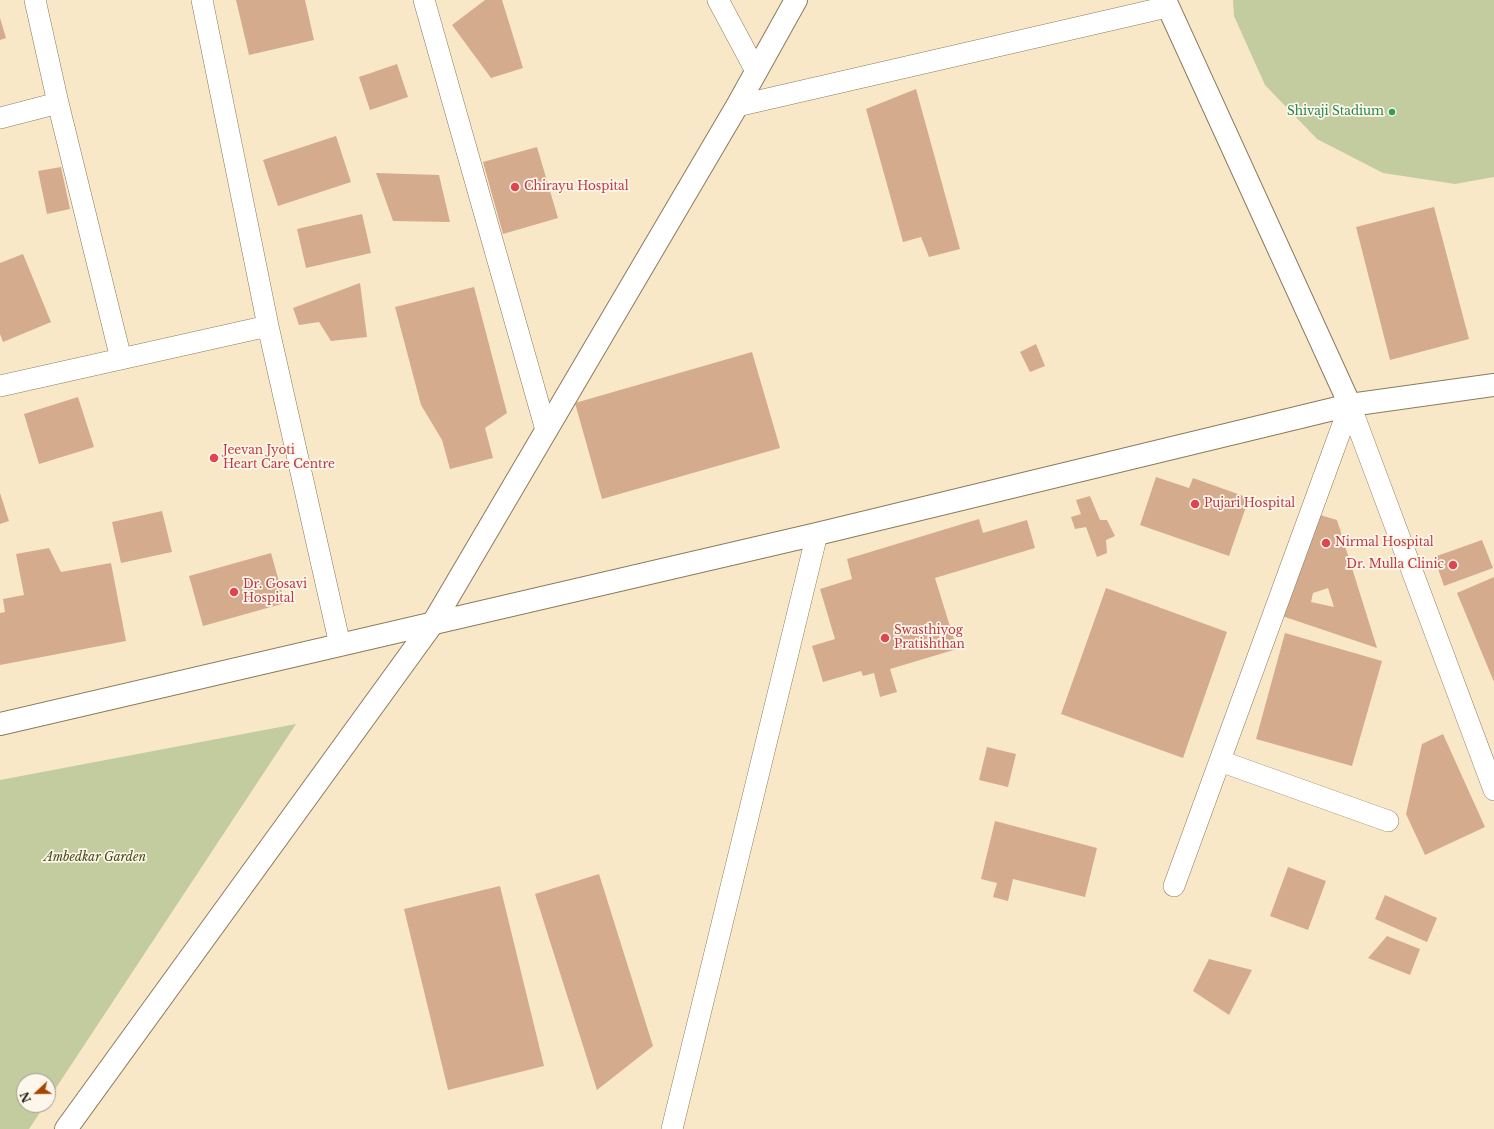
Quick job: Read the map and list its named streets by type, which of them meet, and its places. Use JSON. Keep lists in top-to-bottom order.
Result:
{
  "parks": ["Ambedkar Garden"],
  "places": [
    "Shivaji Stadium",
    "Chirayu Hospital",
    "Jeevan Jyoti Heart Care Centre",
    "Pujari Hospital",
    "Nirmal Hospital",
    "Dr. Mulla Clinic",
    "Dr. Gosavi Hospital",
    "Swasthiyog Pratishthan"
  ],
  "north": "left"
}
